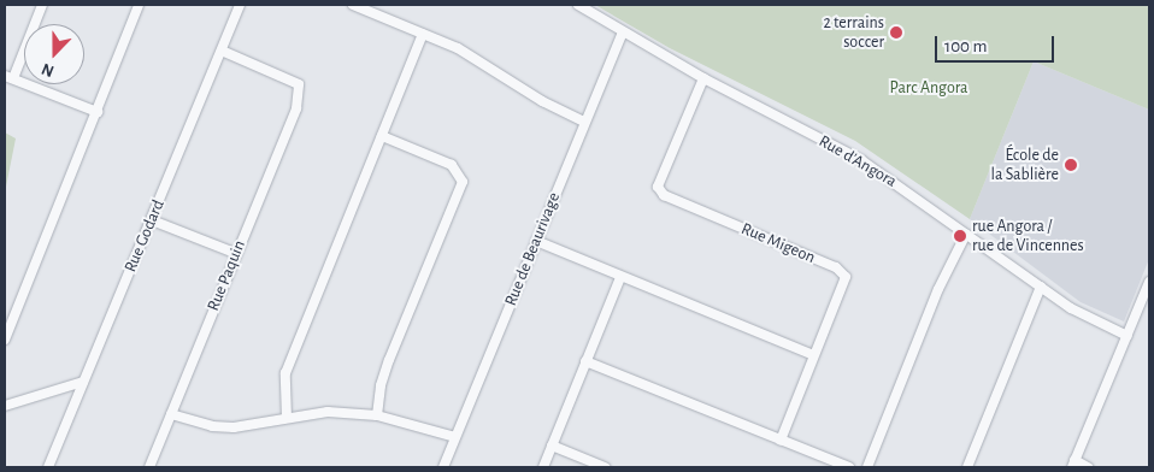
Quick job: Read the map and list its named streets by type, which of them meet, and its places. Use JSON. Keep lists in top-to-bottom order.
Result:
{
  "streets": {
    "street": [
      "Rue d'Angora",
      "Rue Godard",
      "Rue Migeon",
      "Rue de Beaurivage",
      "Rue Paquin"
    ]
  },
  "crossings": [
    ["Rue d'Angora", "Rue Migeon"],
    ["Rue d'Angora", "Rue de Beaurivage"],
    ["Rue Godard", "Rue Paquin"]
  ],
  "parks": ["Parc Angora"],
  "places": ["2 terrains soccer", "École de la Sablière", "rue Angora / rue de Vincennes"],
  "scale_bar": "100 m",
  "north": "bottom"
}
